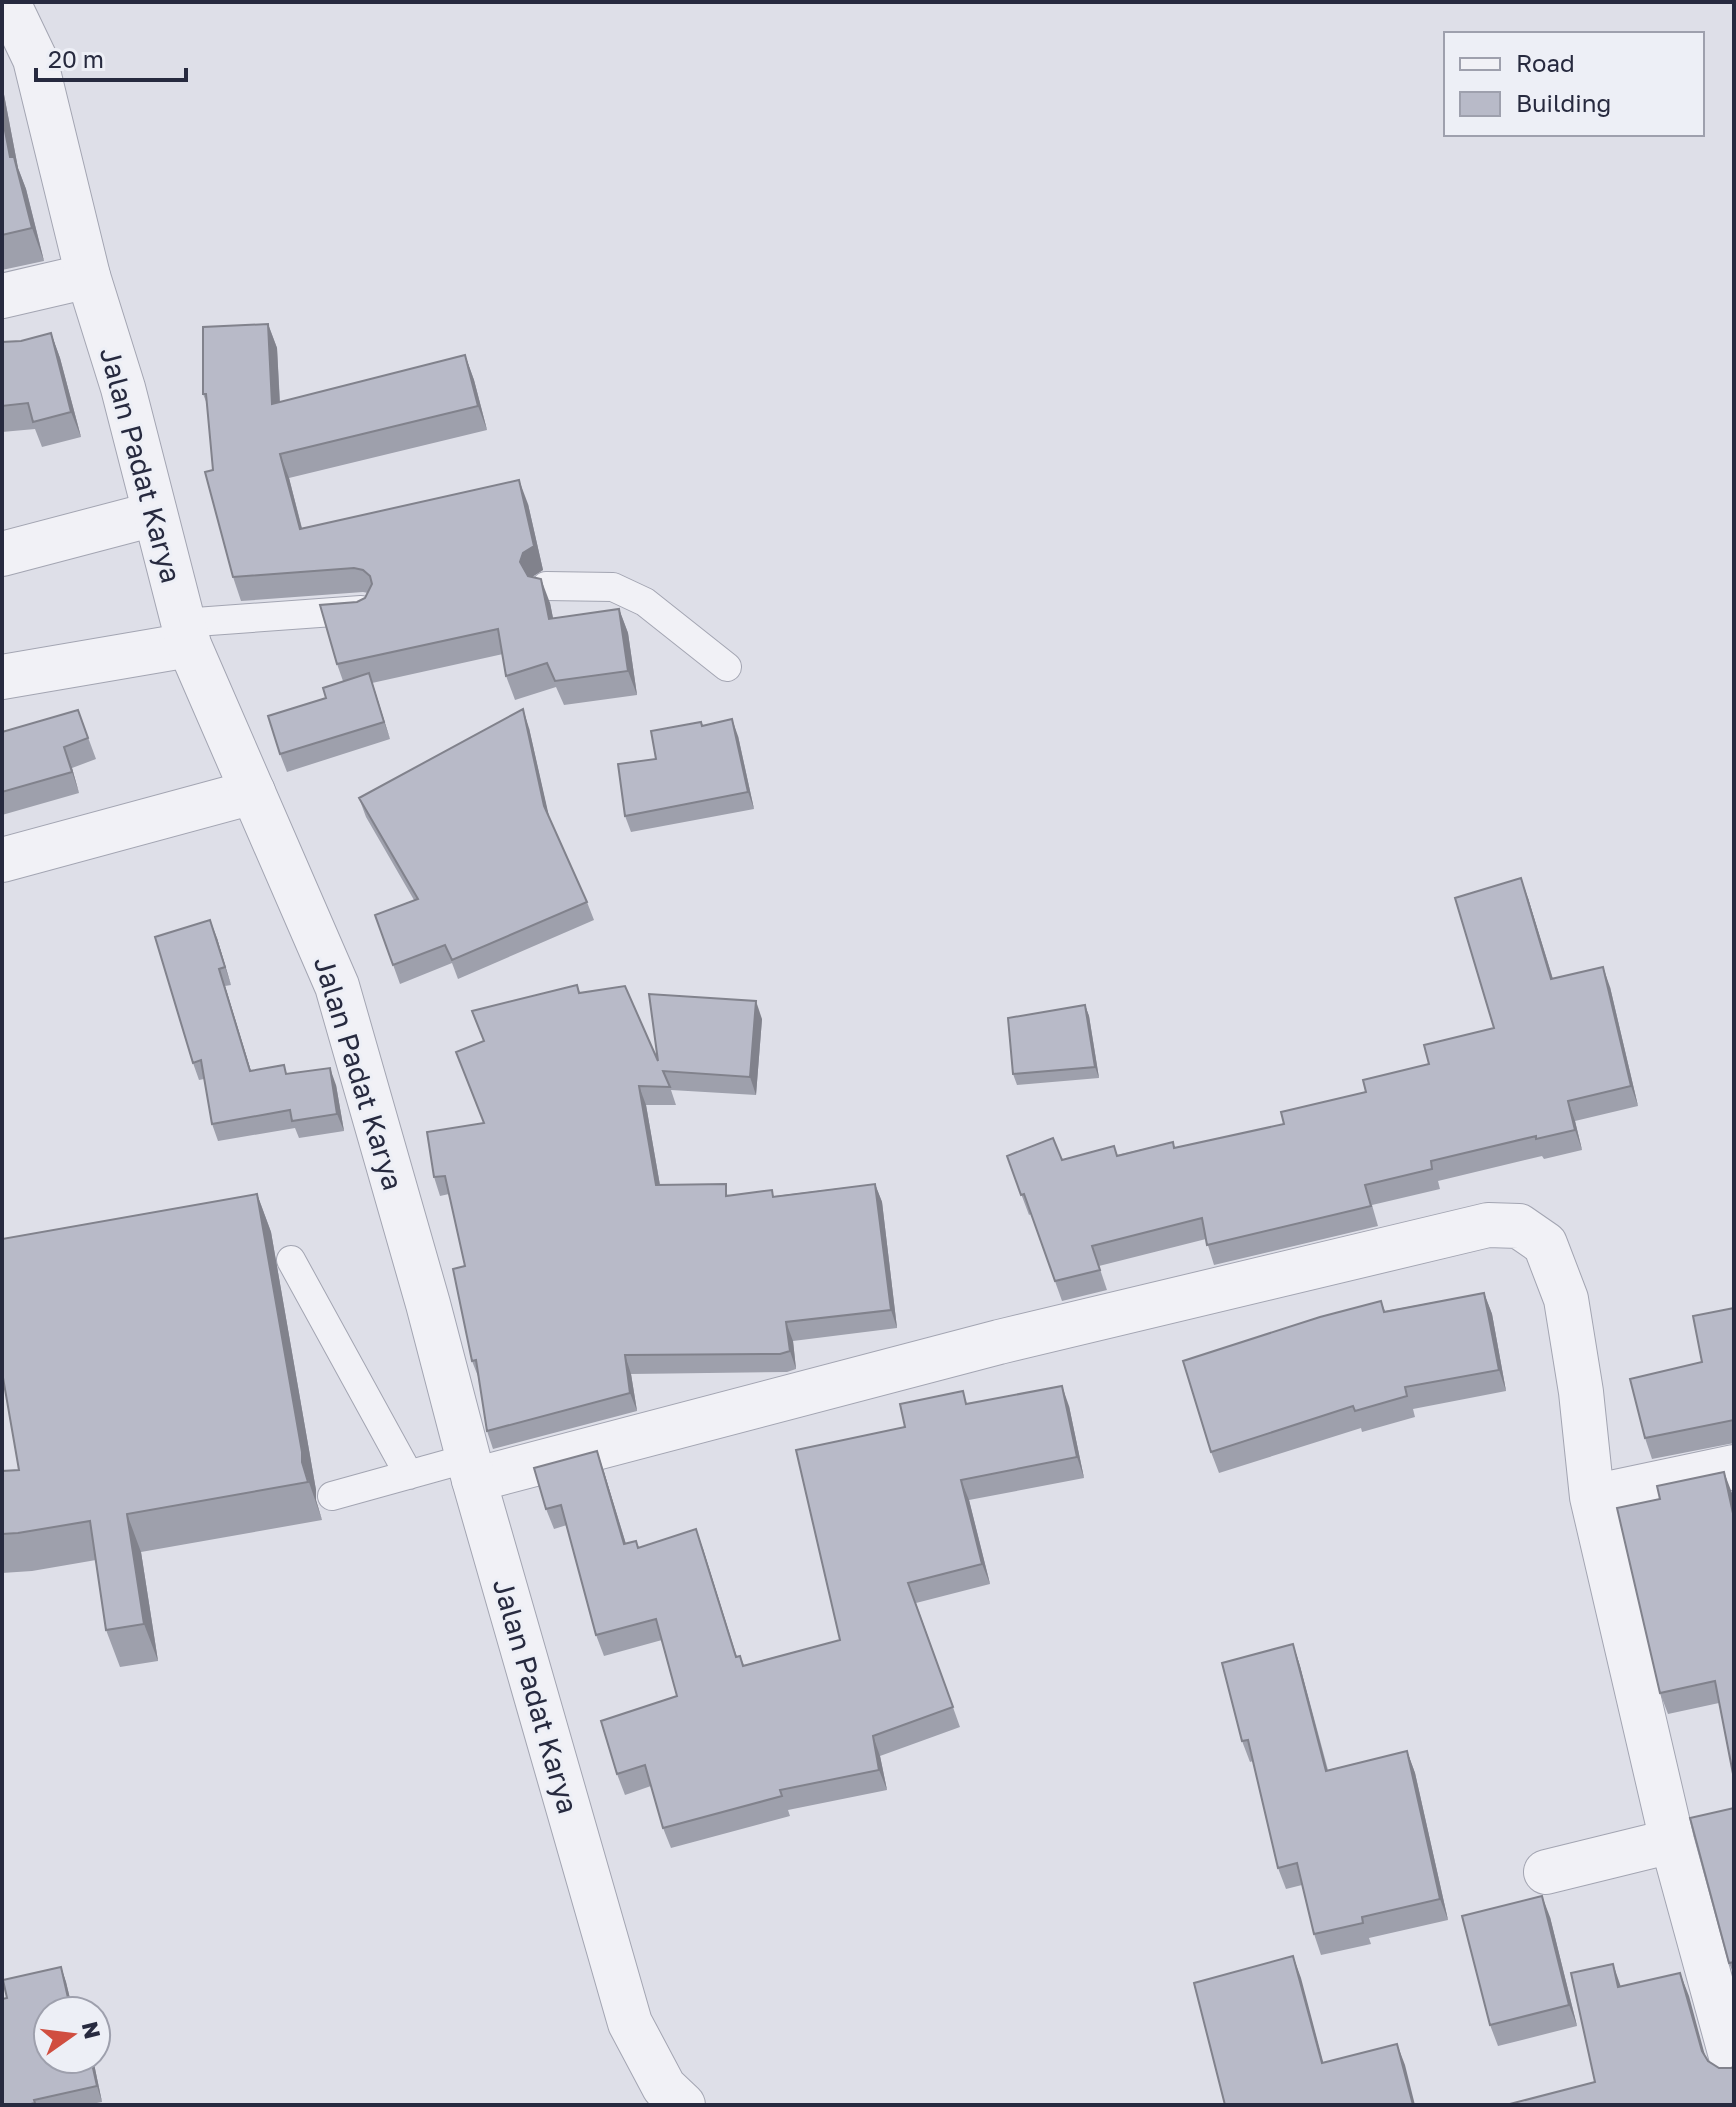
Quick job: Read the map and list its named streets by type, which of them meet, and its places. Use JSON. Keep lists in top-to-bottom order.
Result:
{
  "streets": {
    "street": ["Jalan Padat Karya"]
  },
  "legend": ["Road", "Building"],
  "scale_bar": "20 m",
  "north": "right"
}
